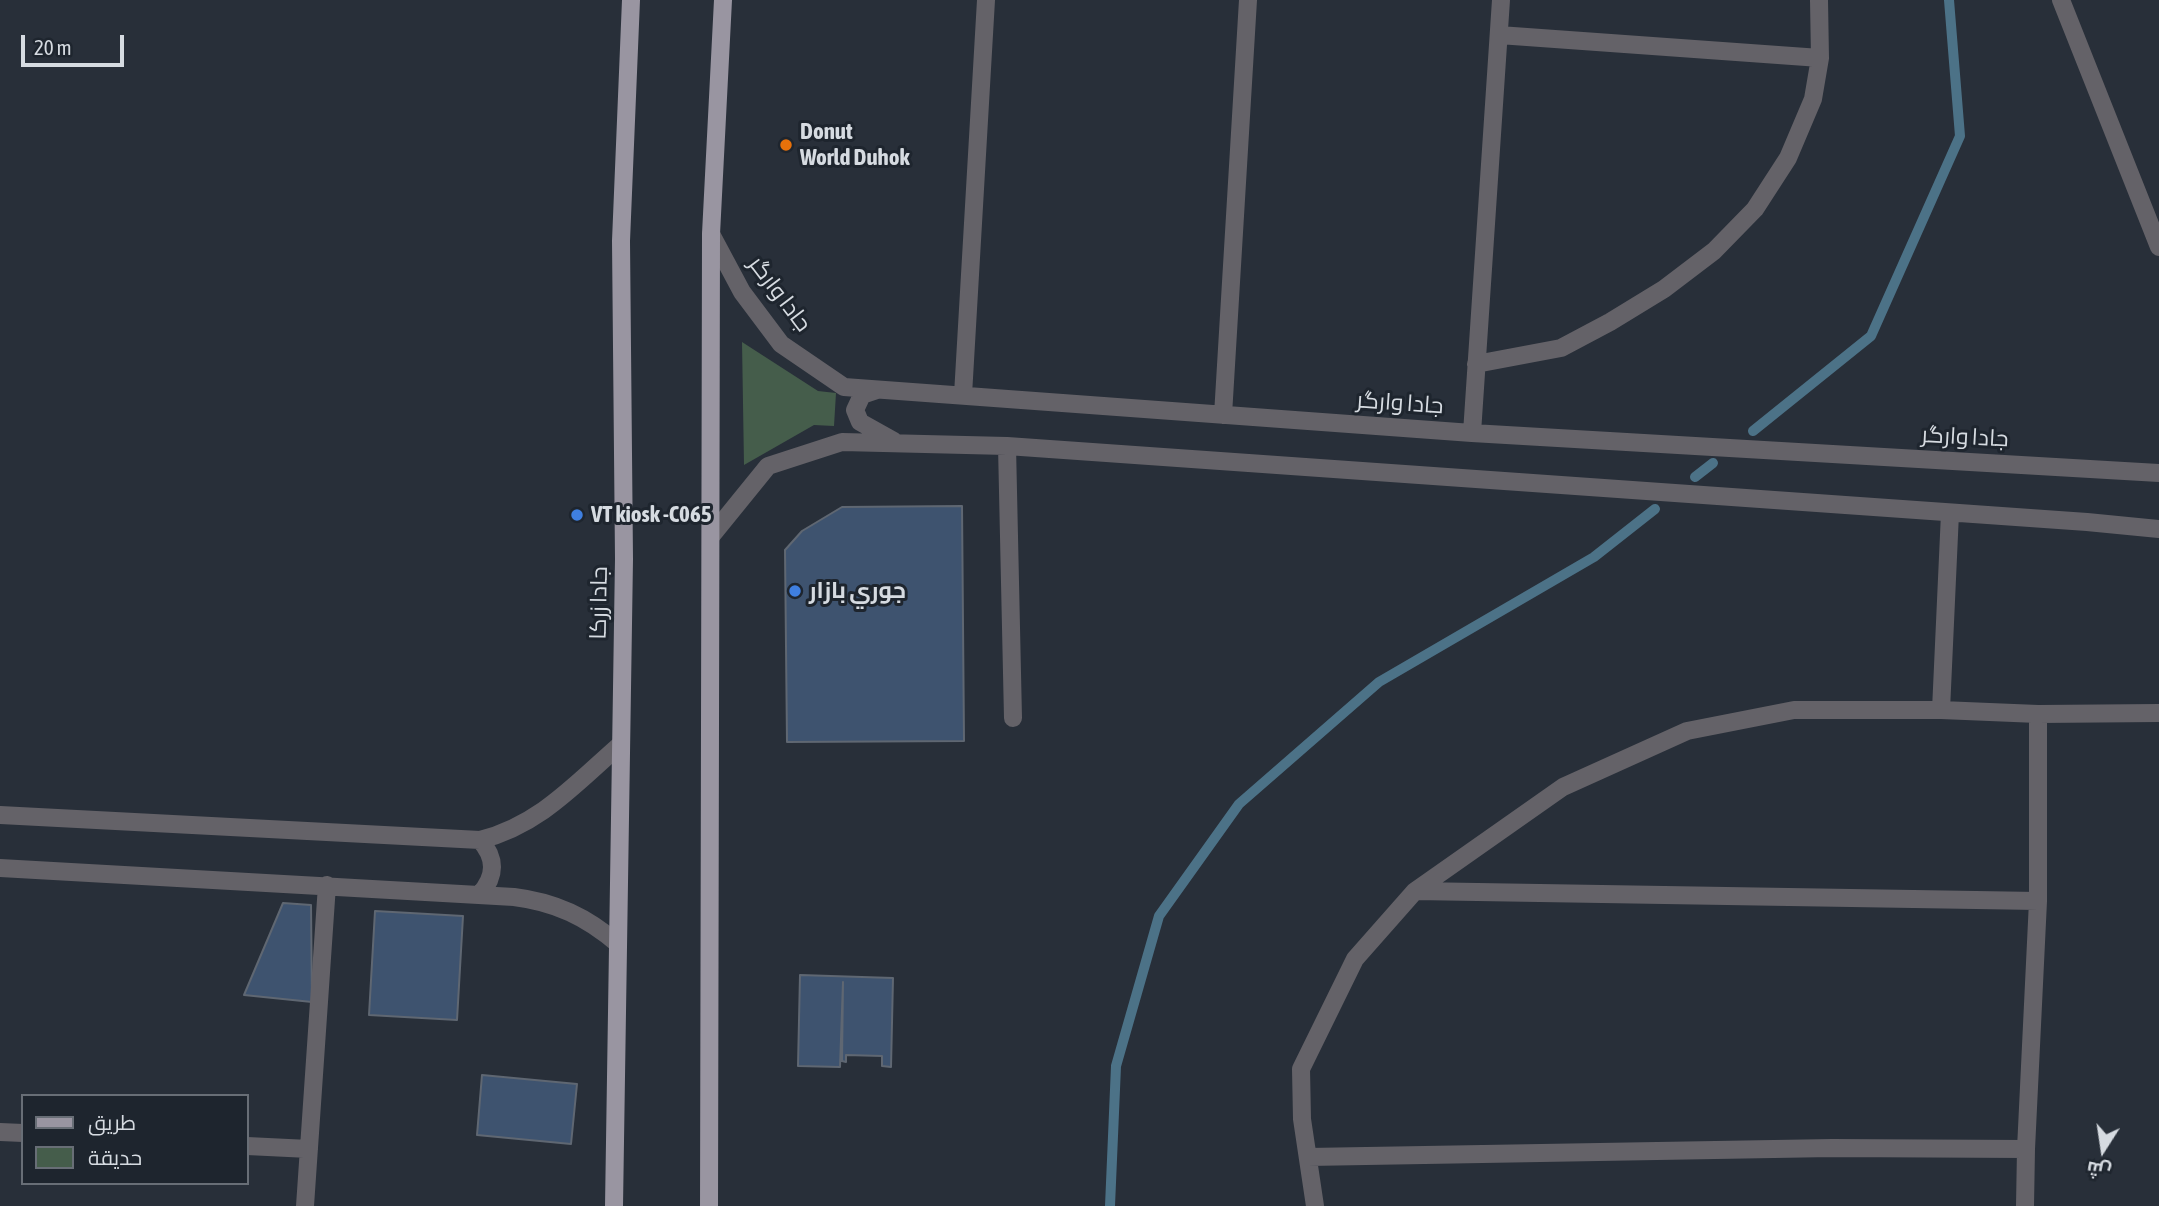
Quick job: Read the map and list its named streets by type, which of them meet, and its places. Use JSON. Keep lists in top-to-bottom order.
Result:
{
  "streets": {
    "main road": ["جادا زرکا"],
    "street": ["جادا وارگر"]
  },
  "places": ["Donut World Duhok", "VT kiosk -C065", "جوري بازار"],
  "legend": ["طريق", "حديقة"],
  "scale_bar": "20 m",
  "north": "bottom"
}
